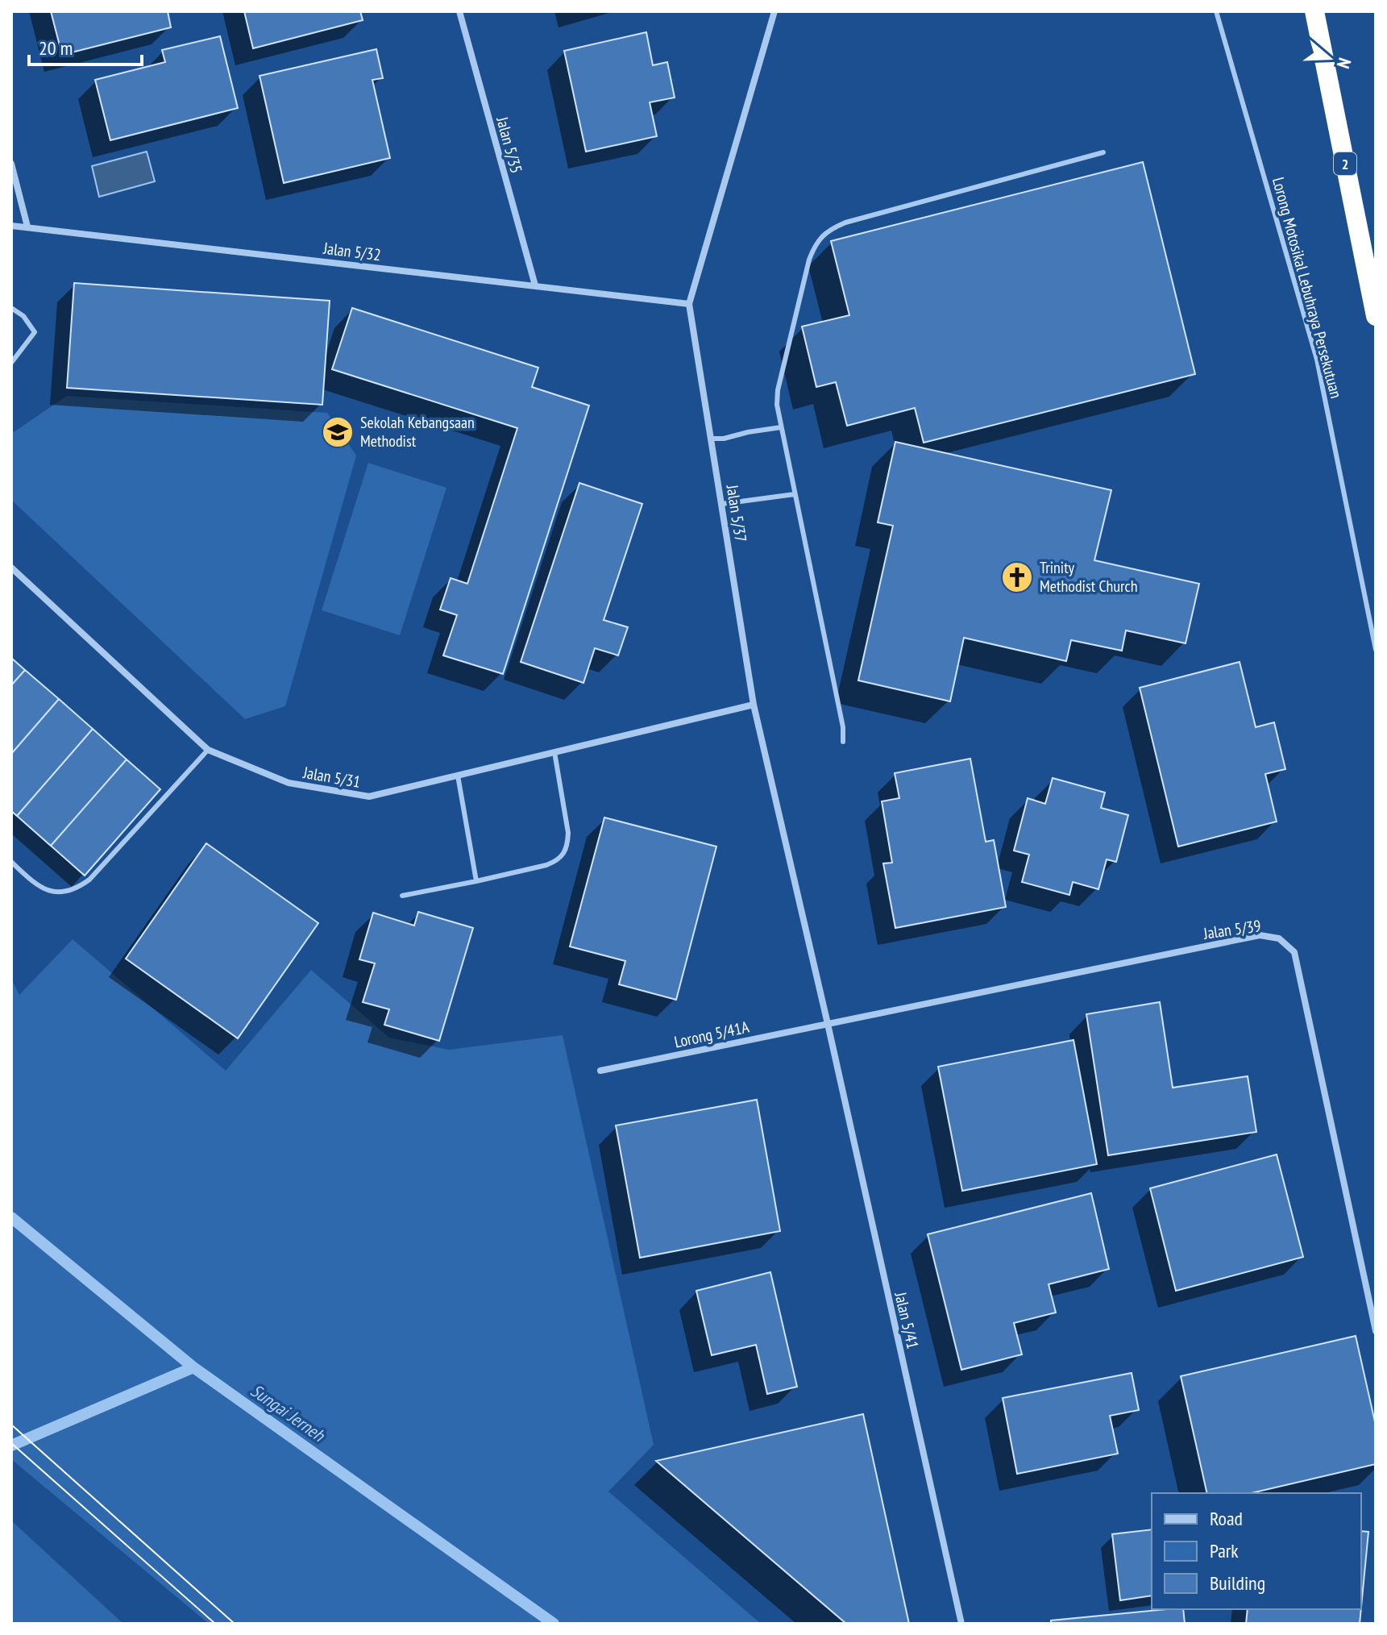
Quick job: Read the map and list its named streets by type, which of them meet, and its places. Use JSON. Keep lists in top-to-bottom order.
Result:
{
  "streets": {
    "highway": ["2"],
    "street": [
      "Jalan 5/35",
      "Jalan 5/32",
      "Jalan 5/37",
      "Jalan 5/31",
      "Jalan 5/39",
      "Lorong 5/41A",
      "Jalan 5/41"
    ],
    "lane": ["Lorong Motosikal Lebuhraya Persekutuan"]
  },
  "crossings": [
    ["Jalan 5/35", "Jalan 5/32"],
    ["Jalan 5/32", "Jalan 5/37"],
    ["Jalan 5/37", "Jalan 5/31"],
    ["Jalan 5/37", "Jalan 5/39"],
    ["Jalan 5/37", "Lorong 5/41A"],
    ["Jalan 5/37", "Jalan 5/41"],
    ["Jalan 5/39", "Lorong 5/41A"],
    ["Jalan 5/39", "Jalan 5/41"],
    ["Lorong 5/41A", "Jalan 5/41"]
  ],
  "water": ["Sungai Jerneh"],
  "places": {
    "school or university": ["Sekolah Kebangsaan Methodist"],
    "church": ["Trinity Methodist Church"]
  },
  "legend": ["Road", "Park", "Building"],
  "scale_bar": "20 m",
  "north": "right"
}
